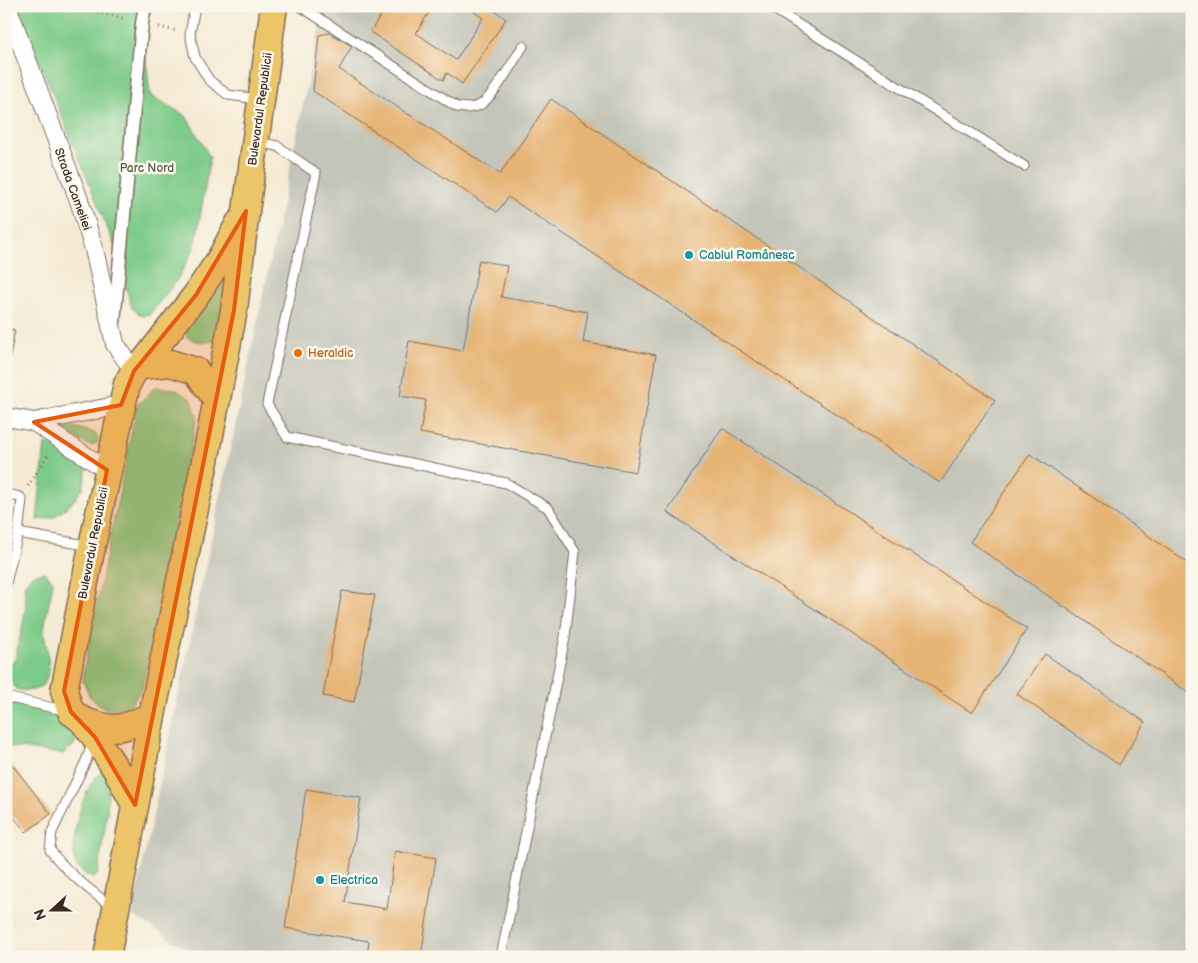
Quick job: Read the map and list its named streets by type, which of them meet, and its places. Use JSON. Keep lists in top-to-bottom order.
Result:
{
  "streets": {
    "main road": ["Bulevardul Republicii"],
    "street": ["Strada Cameliei"]
  },
  "crossings": [
    ["Bulevardul Republicii", "Strada Cameliei"]
  ],
  "parks": ["Parc Nord"],
  "places": ["Cablul Românesc", "Heraldic", "Electrica"],
  "north": "left"
}
